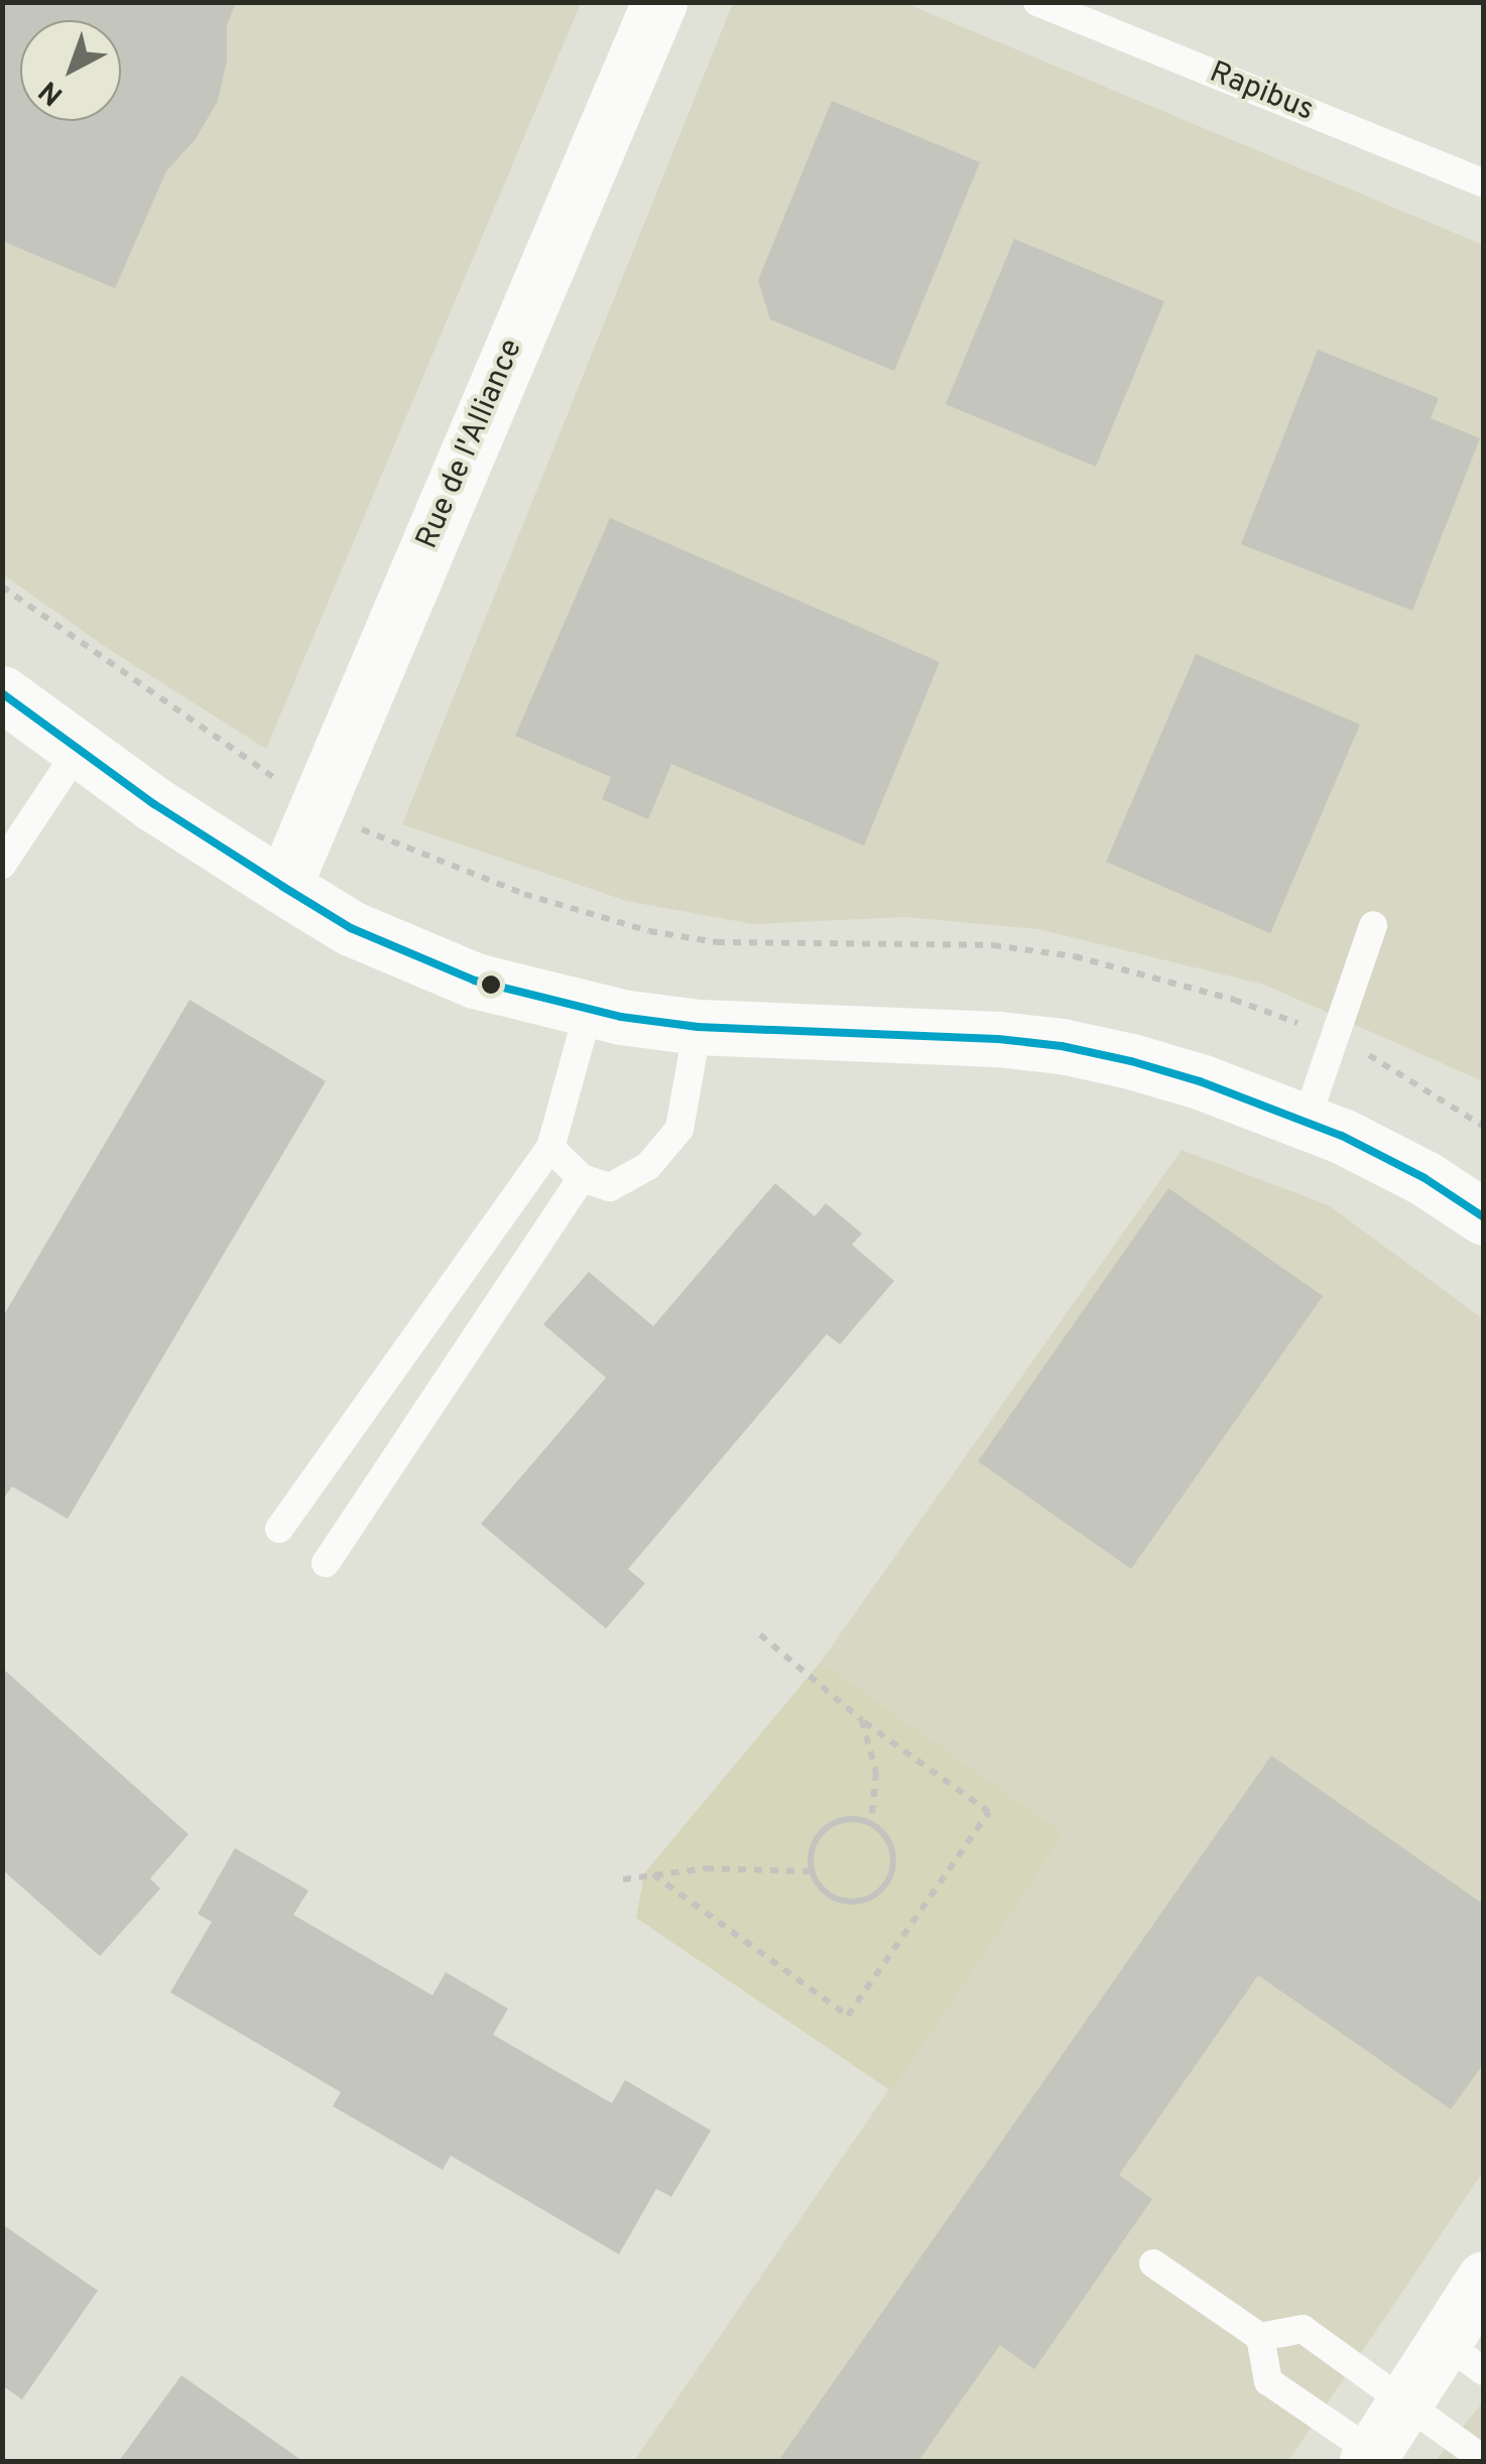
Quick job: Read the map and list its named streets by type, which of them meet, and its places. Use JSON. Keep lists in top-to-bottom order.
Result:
{
  "streets": {
    "street": ["Rue de l'Alliance"],
    "lane": ["Rapibus"]
  },
  "north": "bottom left"
}
